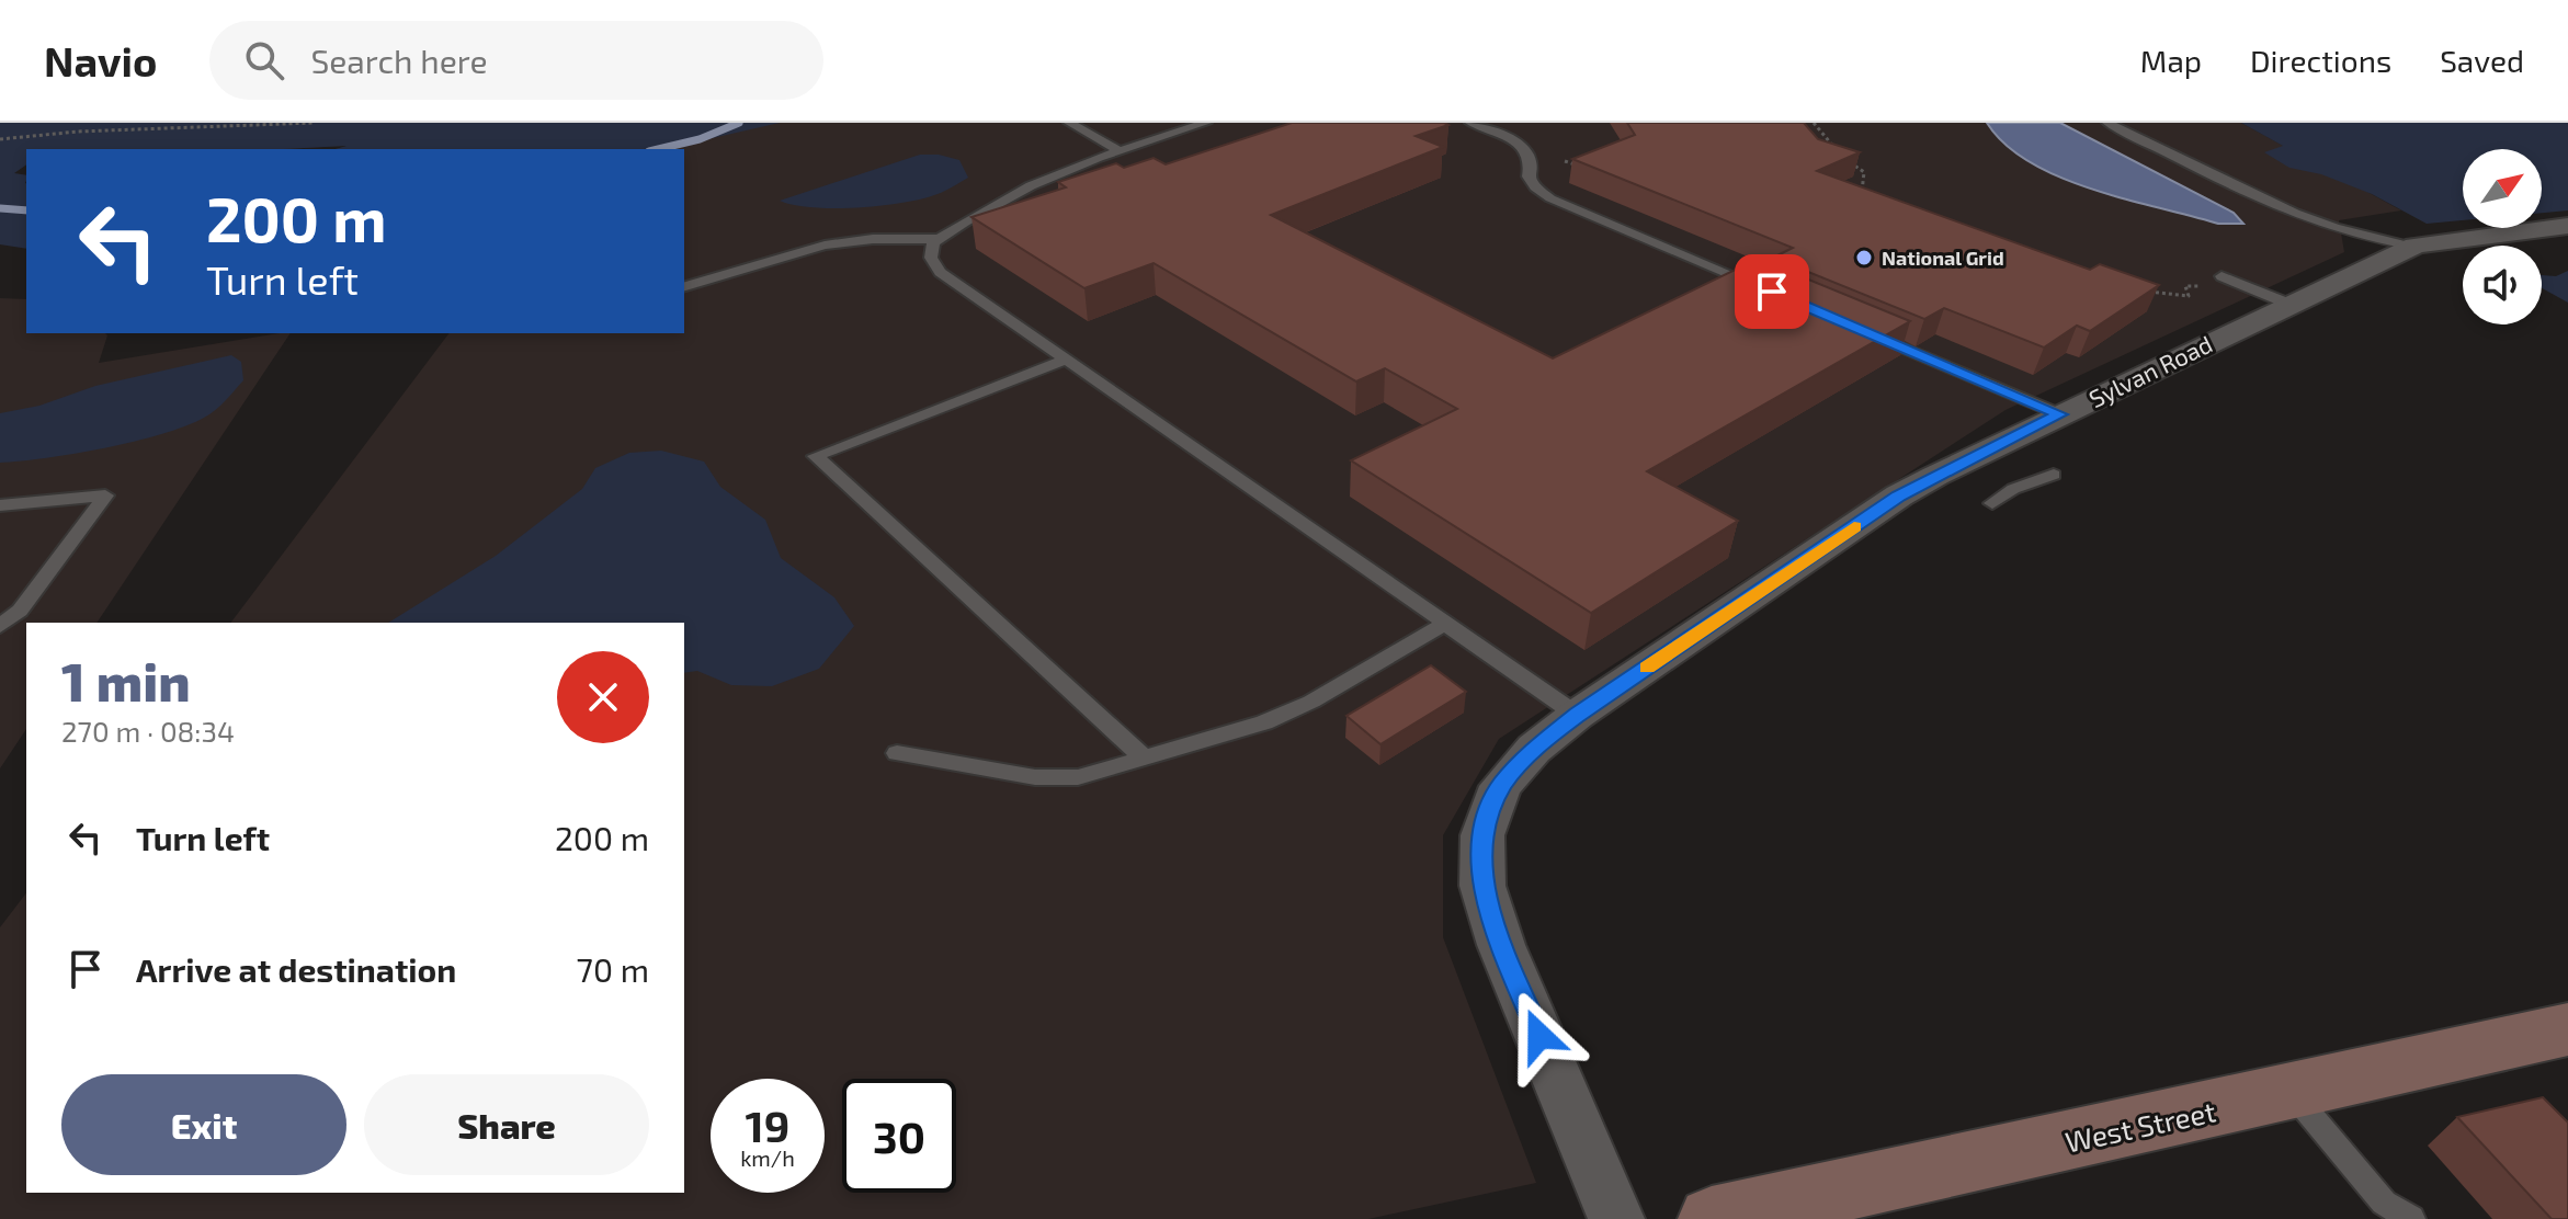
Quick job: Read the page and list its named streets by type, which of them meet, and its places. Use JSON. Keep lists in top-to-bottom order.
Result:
{
  "streets": {
    "street": ["Sylvan Road", "West Street"]
  },
  "places": ["National Grid"],
  "north": "top right",
  "page": {
    "header": "Navio",
    "search": "Search here",
    "nav": ["Map", "Directions", "Saved"],
    "turn": ["200 m", "Turn left"],
    "heading": ["1 min", "270 m · 08:34"],
    "list": [
      {
        "name": "Turn left",
        "value": "200 m"
      },
      {
        "name": "Arrive at destination",
        "value": "70 m"
      }
    ],
    "buttons": ["Exit", "Share"],
    "speed": "19 km/h",
    "limit": "30"
  }
}
